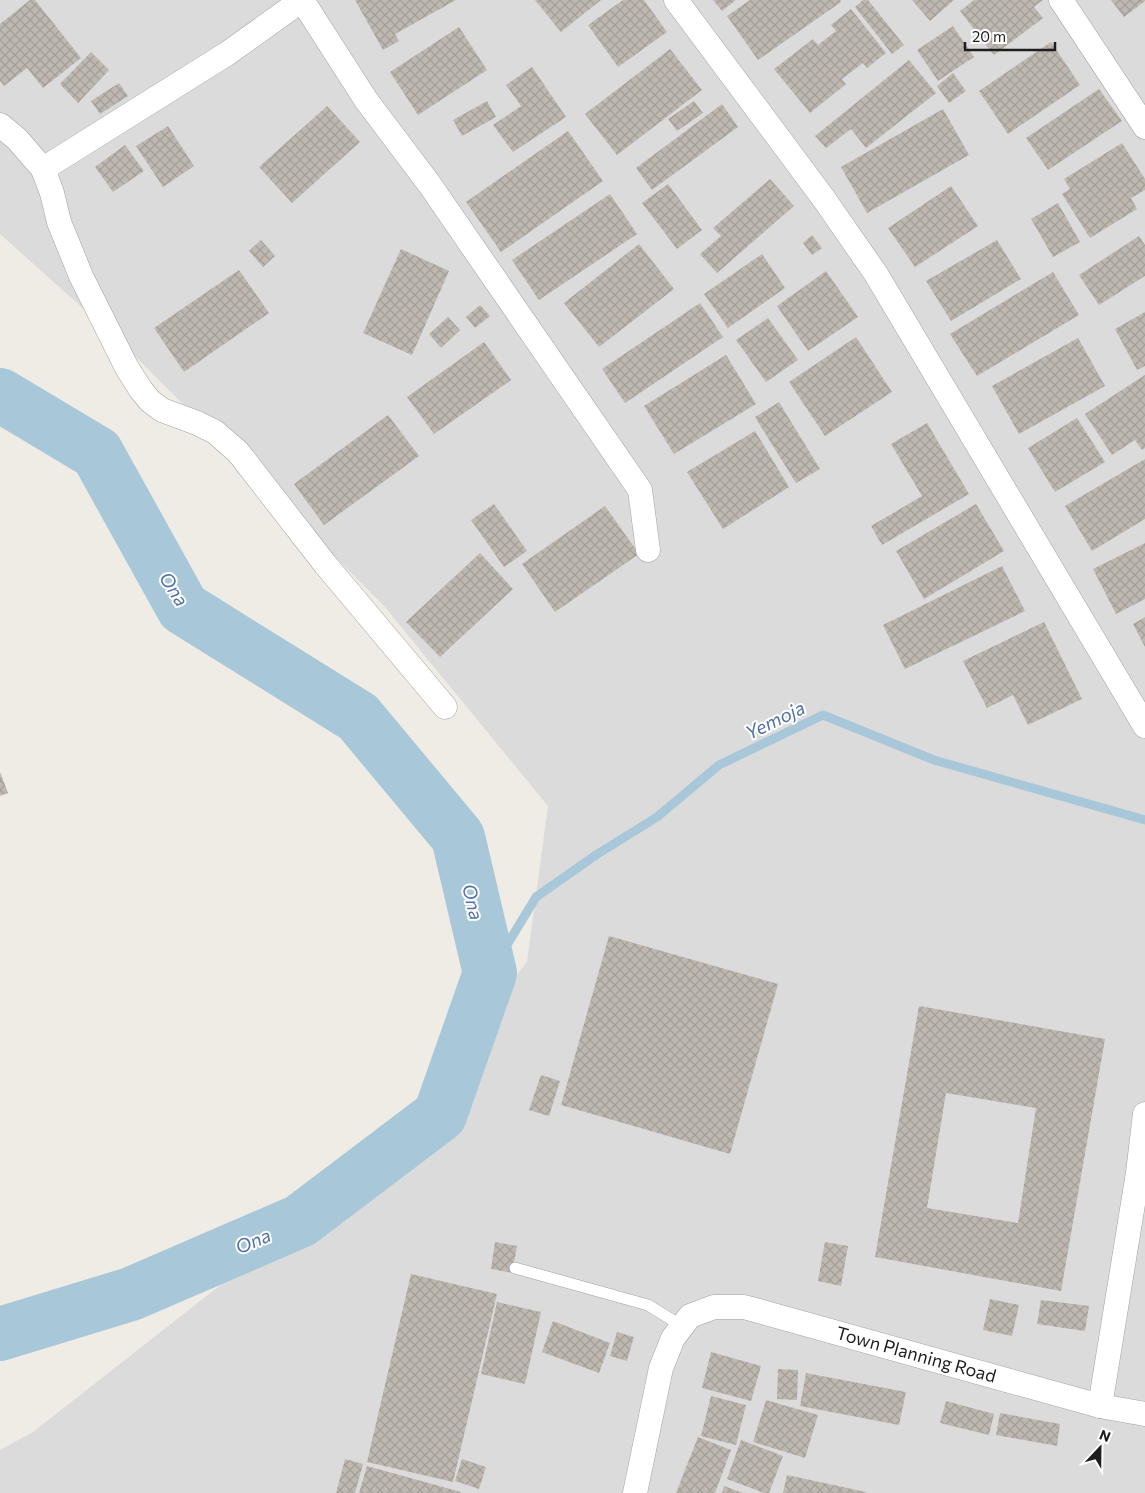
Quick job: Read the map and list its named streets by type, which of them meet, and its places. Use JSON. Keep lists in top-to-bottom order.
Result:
{
  "streets": {
    "street": ["Town Planning Road"]
  },
  "water": ["Ona", "Yemoja"],
  "scale_bar": "20 m",
  "north": "top"
}
